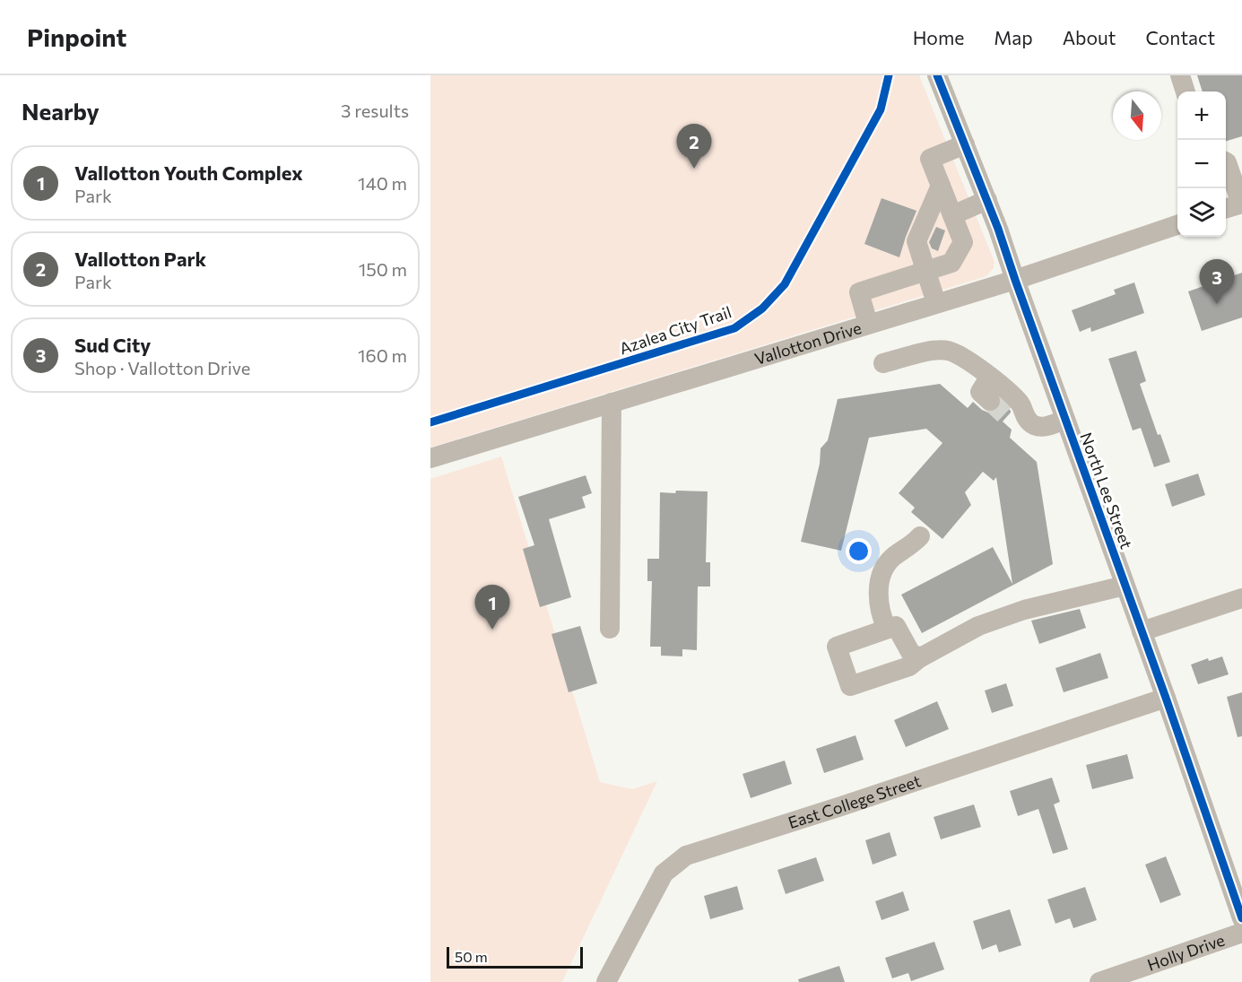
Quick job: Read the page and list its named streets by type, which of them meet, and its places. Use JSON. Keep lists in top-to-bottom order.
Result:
{
  "streets": {
    "street": [
      "Vallotton Drive",
      "North Lee Street",
      "East College Street",
      "Holly Drive"
    ],
    "cycle path": ["Azalea City Trail"]
  },
  "crossings": [
    ["Vallotton Drive", "North Lee Street"],
    ["North Lee Street", "East College Street"]
  ],
  "scale_bar": "50 m",
  "north": "bottom",
  "page": {
    "header": "Pinpoint",
    "nav": [
      "Home",
      "Map",
      "About",
      "Contact"
    ],
    "heading": ["Nearby", "3 results"],
    "map_buttons": ["+", "−"],
    "pins": ["2", "3", "1"],
    "list": [
      {
        "mark": "1",
        "name": "Vallotton Youth Complex",
        "note": "Park",
        "value": "140 m"
      },
      {
        "mark": "2",
        "name": "Vallotton Park",
        "note": "Park",
        "value": "150 m"
      },
      {
        "mark": "3",
        "name": "Sud City",
        "note": "Shop · Vallotton Drive",
        "value": "160 m"
      }
    ],
    "scale": "50 m"
  }
}
